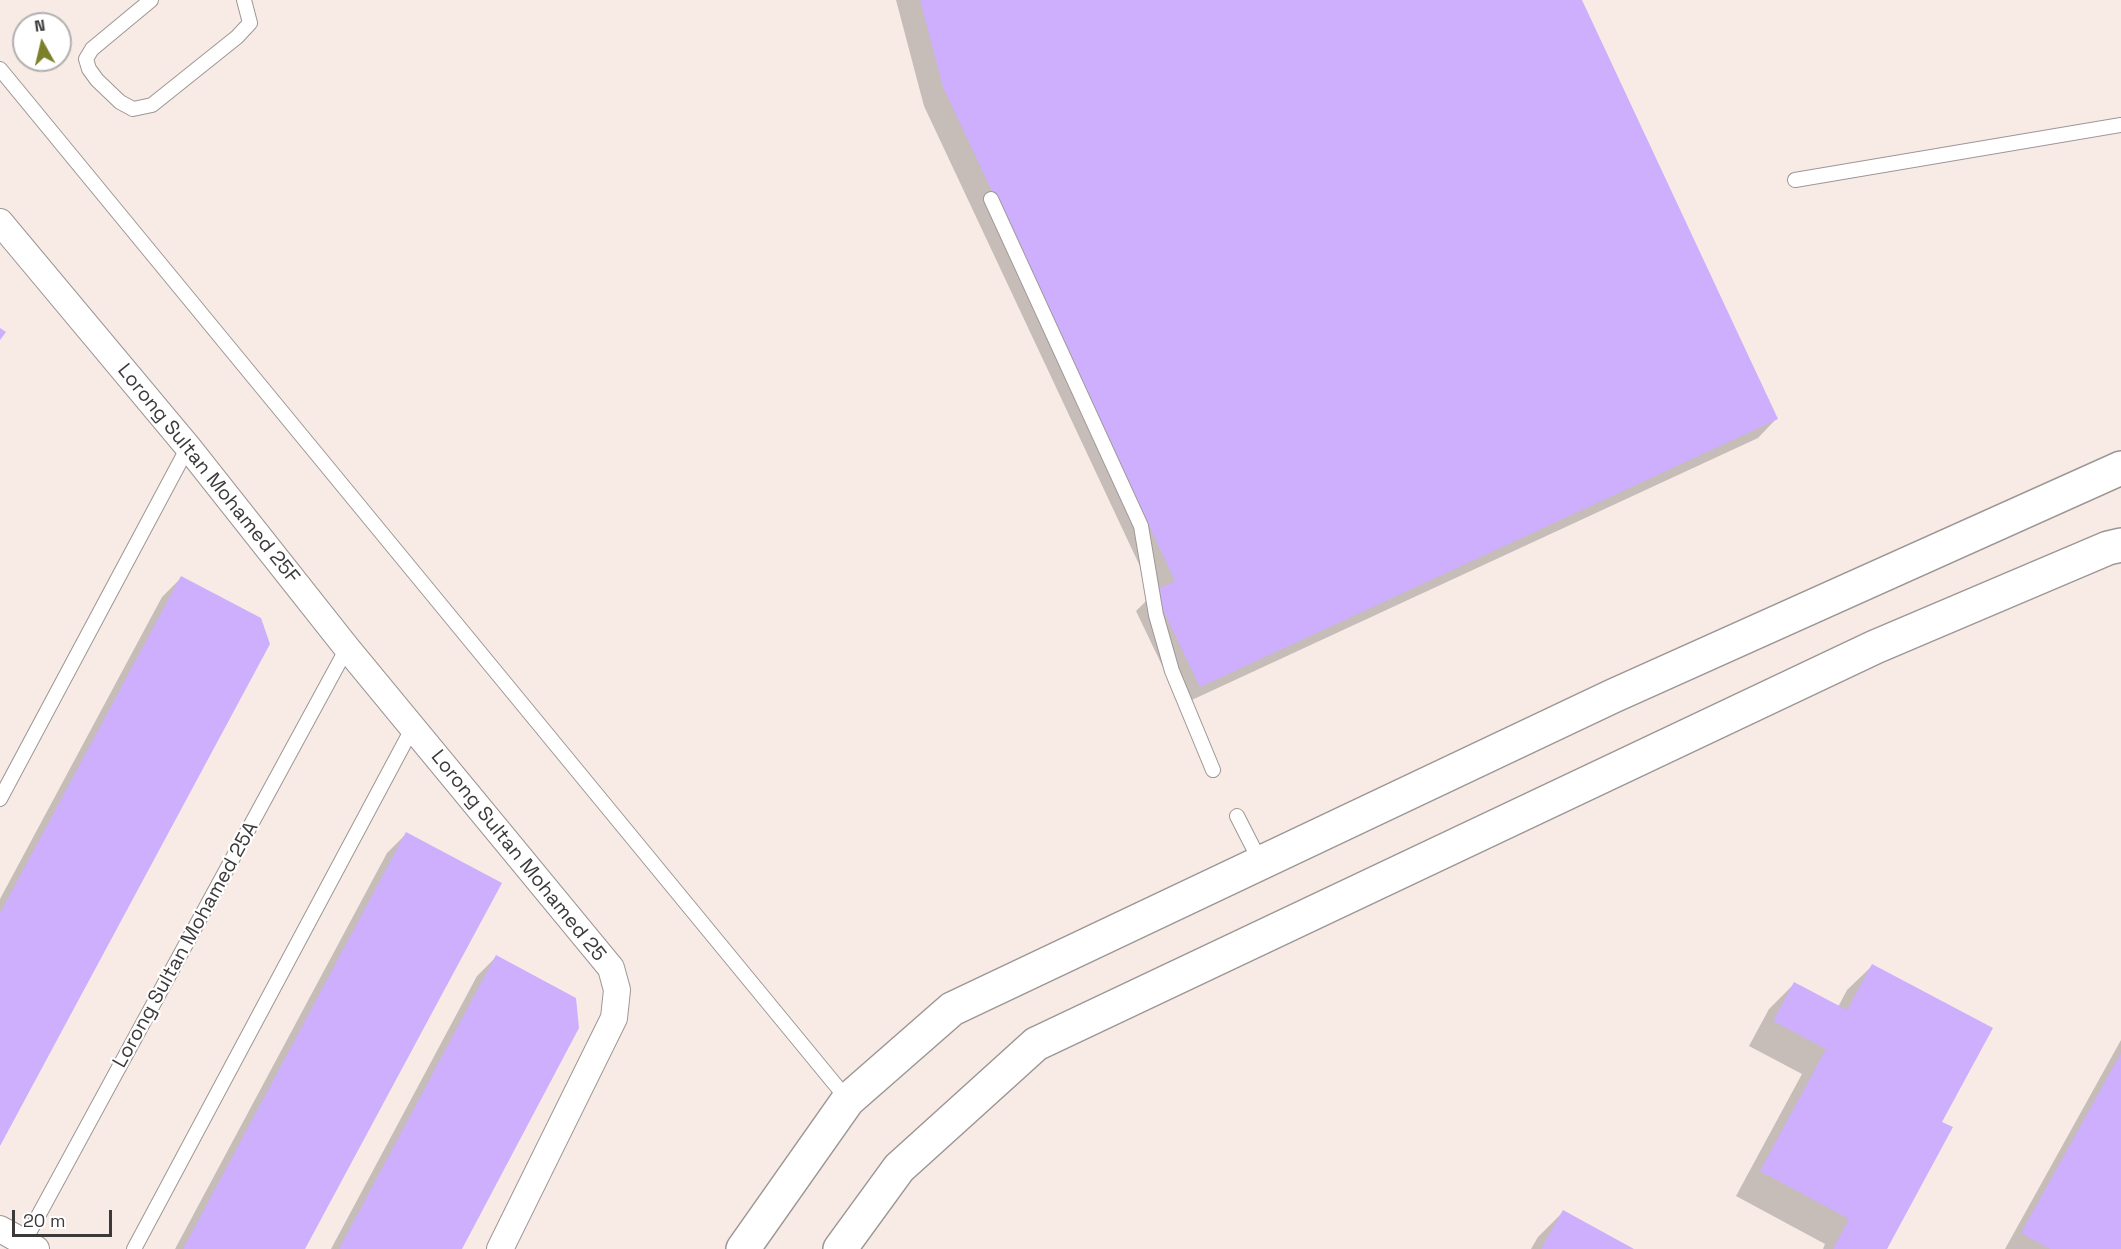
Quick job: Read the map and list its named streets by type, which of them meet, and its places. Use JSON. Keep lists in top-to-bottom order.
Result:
{
  "streets": {
    "street": ["Lorong Sultan Mohamed 25F", "Lorong Sultan Mohamed 25"],
    "lane": ["Lorong Sultan Mohamed 25A"]
  },
  "crossings": [
    ["Lorong Sultan Mohamed 25F", "Lorong Sultan Mohamed 25"],
    ["Lorong Sultan Mohamed 25F", "Lorong Sultan Mohamed 25A"]
  ],
  "scale_bar": "20 m",
  "north": "top"
}
